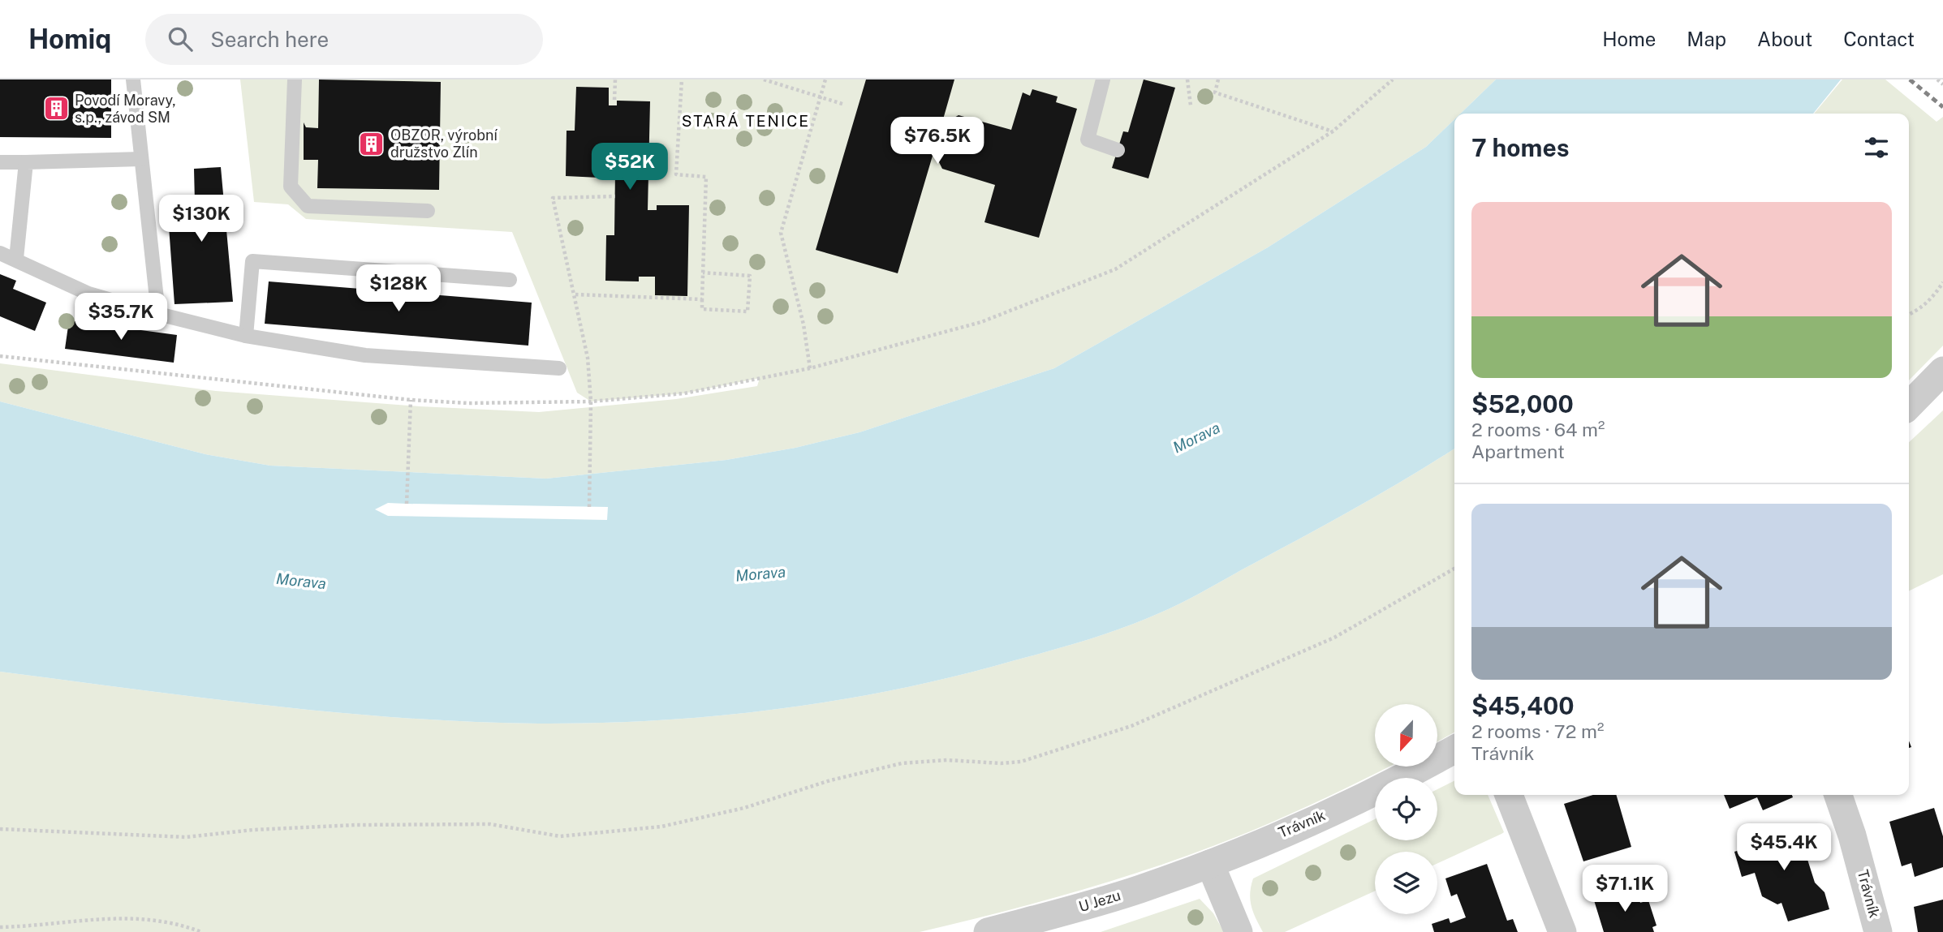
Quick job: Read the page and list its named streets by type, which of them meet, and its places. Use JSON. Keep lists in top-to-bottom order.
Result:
{
  "streets": {
    "street": ["Trávník", "U Jezu"]
  },
  "crossings": [
    ["Trávník", "U Jezu"]
  ],
  "districts": ["STARÁ TENICE"],
  "water": ["Morava"],
  "places": {
    "building": ["Povodí Moravy, s.p., závod SM", "OBZOR, výrobní družstvo Zlín"]
  },
  "north": "bottom",
  "page": {
    "header": "Homiq",
    "search": "Search here",
    "nav": [
      "Home",
      "Map",
      "About",
      "Contact"
    ],
    "heading": "7 homes",
    "price": [
      "$76.5K",
      "$52K",
      "$130K",
      "$128K",
      "$35.7K",
      "$45.4K",
      "$71.1K"
    ],
    "list": [
      {
        "name": "$52,000",
        "note": "2 rooms · 64 m² · Apartment"
      },
      {
        "name": "$45,400",
        "note": "2 rooms · 72 m² · Trávník"
      }
    ]
  }
}
